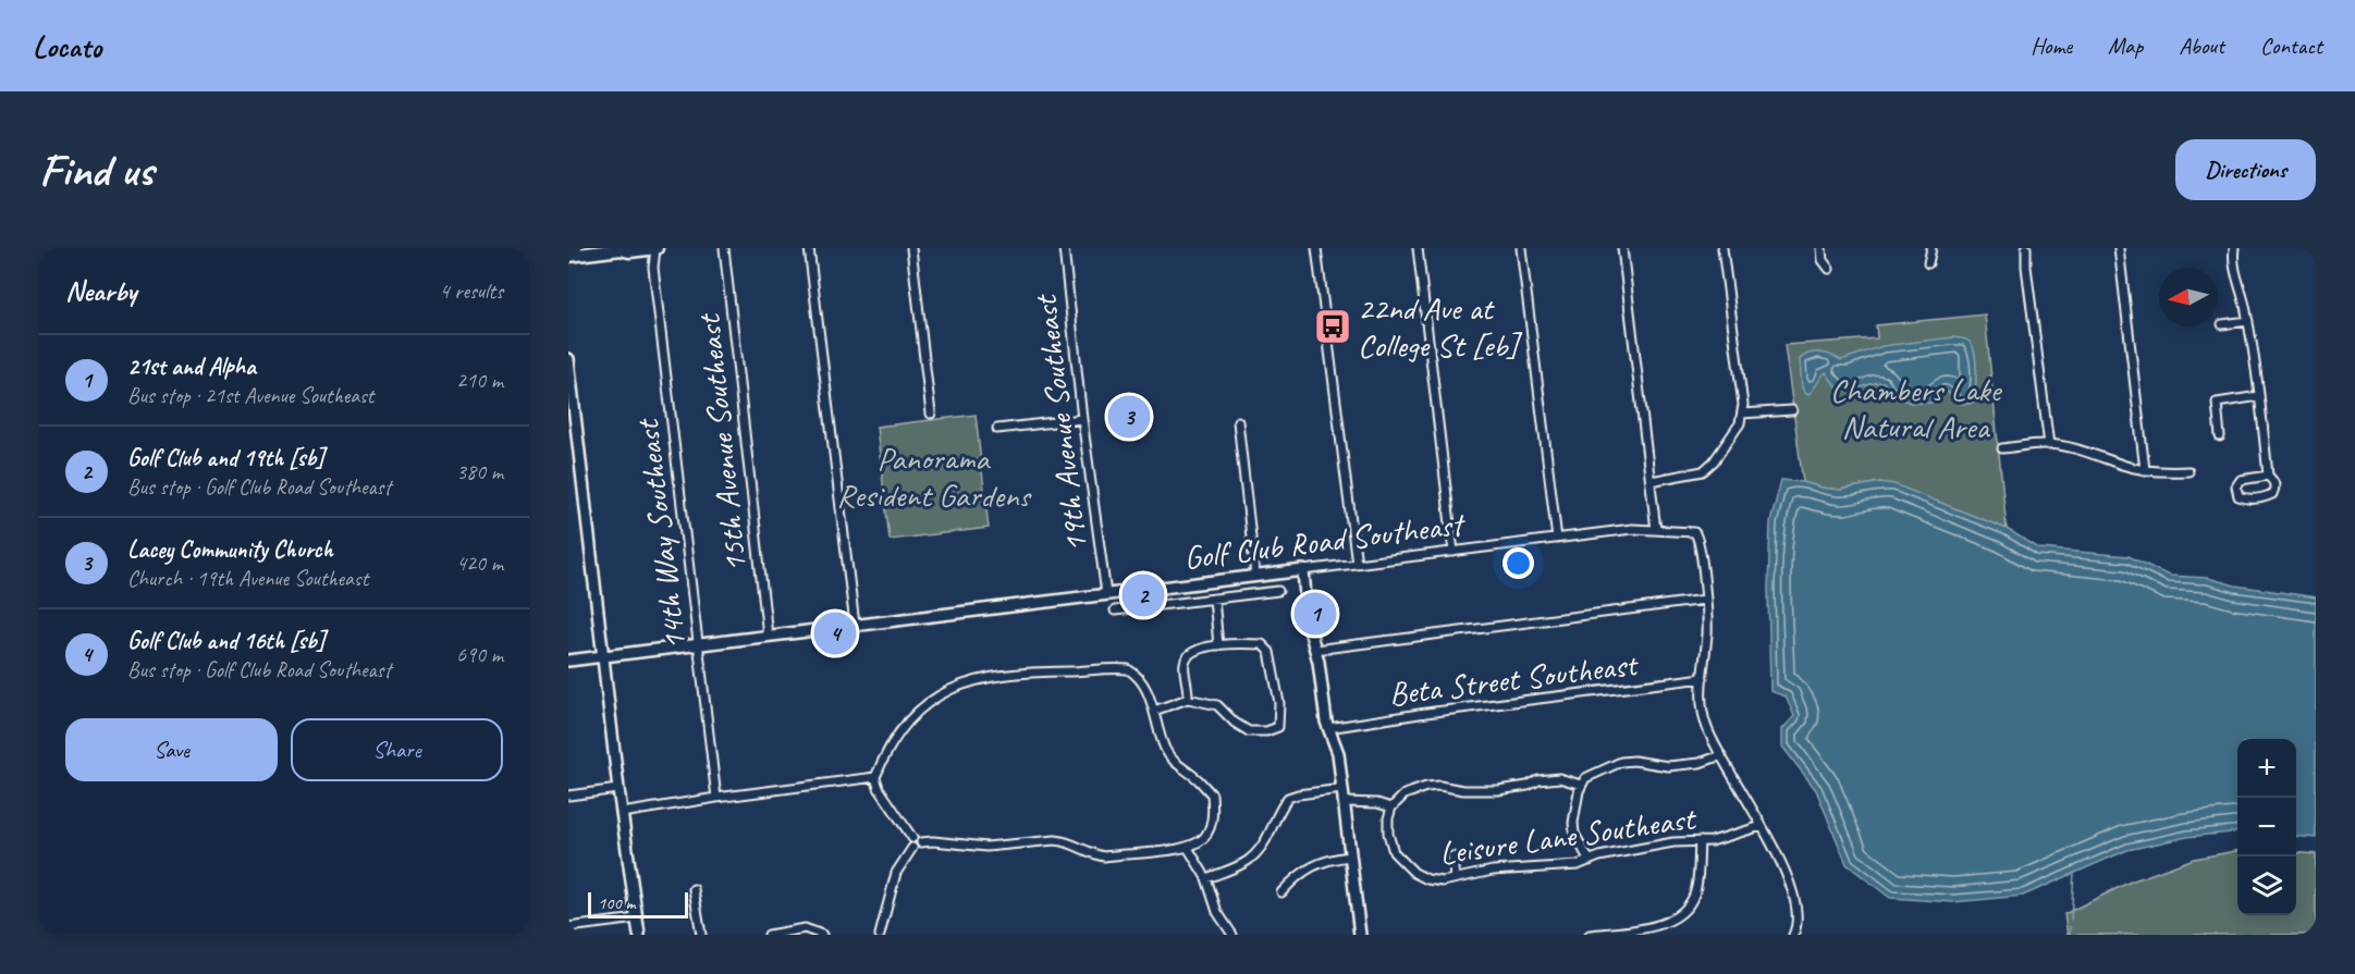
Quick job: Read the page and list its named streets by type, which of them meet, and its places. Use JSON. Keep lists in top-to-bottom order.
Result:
{
  "streets": {
    "street": [
      "19th Avenue Southeast",
      "15th Avenue Southeast",
      "14th Way Southeast",
      "Golf Club Road Southeast",
      "Beta Street Southeast",
      "Leisure Lane Southeast"
    ]
  },
  "crossings": [
    ["19th Avenue Southeast", "Golf Club Road Southeast"],
    ["15th Avenue Southeast", "Golf Club Road Southeast"],
    ["14th Way Southeast", "Golf Club Road Southeast"]
  ],
  "parks": ["Chambers Lake Natural Area", "Panorama Resident Gardens"],
  "places": {
    "bus stop": ["22nd Ave at College St [eb]"]
  },
  "scale_bar": "100 m",
  "north": "left",
  "page": {
    "header": "Locato",
    "nav": [
      "Home",
      "Map",
      "About",
      "Contact"
    ],
    "buttons": [
      "Directions",
      ["Save", "Share"]
    ],
    "title": "Find us",
    "heading": ["Nearby", "4 results"],
    "list": [
      {
        "mark": "1",
        "name": "21st and Alpha",
        "note": "Bus stop · 21st Avenue Southeast",
        "value": "210 m"
      },
      {
        "mark": "2",
        "name": "Golf Club and 19th [sb]",
        "note": "Bus stop · Golf Club Road Southeast",
        "value": "380 m"
      },
      {
        "mark": "3",
        "name": "Lacey Community Church",
        "note": "Church · 19th Avenue Southeast",
        "value": "420 m"
      },
      {
        "mark": "4",
        "name": "Golf Club and 16th [sb]",
        "note": "Bus stop · Golf Club Road Southeast",
        "value": "690 m"
      }
    ],
    "pins": [
      "3",
      "2",
      "1",
      "4"
    ],
    "map_buttons": ["+", "−"],
    "scale": "100 m"
  }
}
